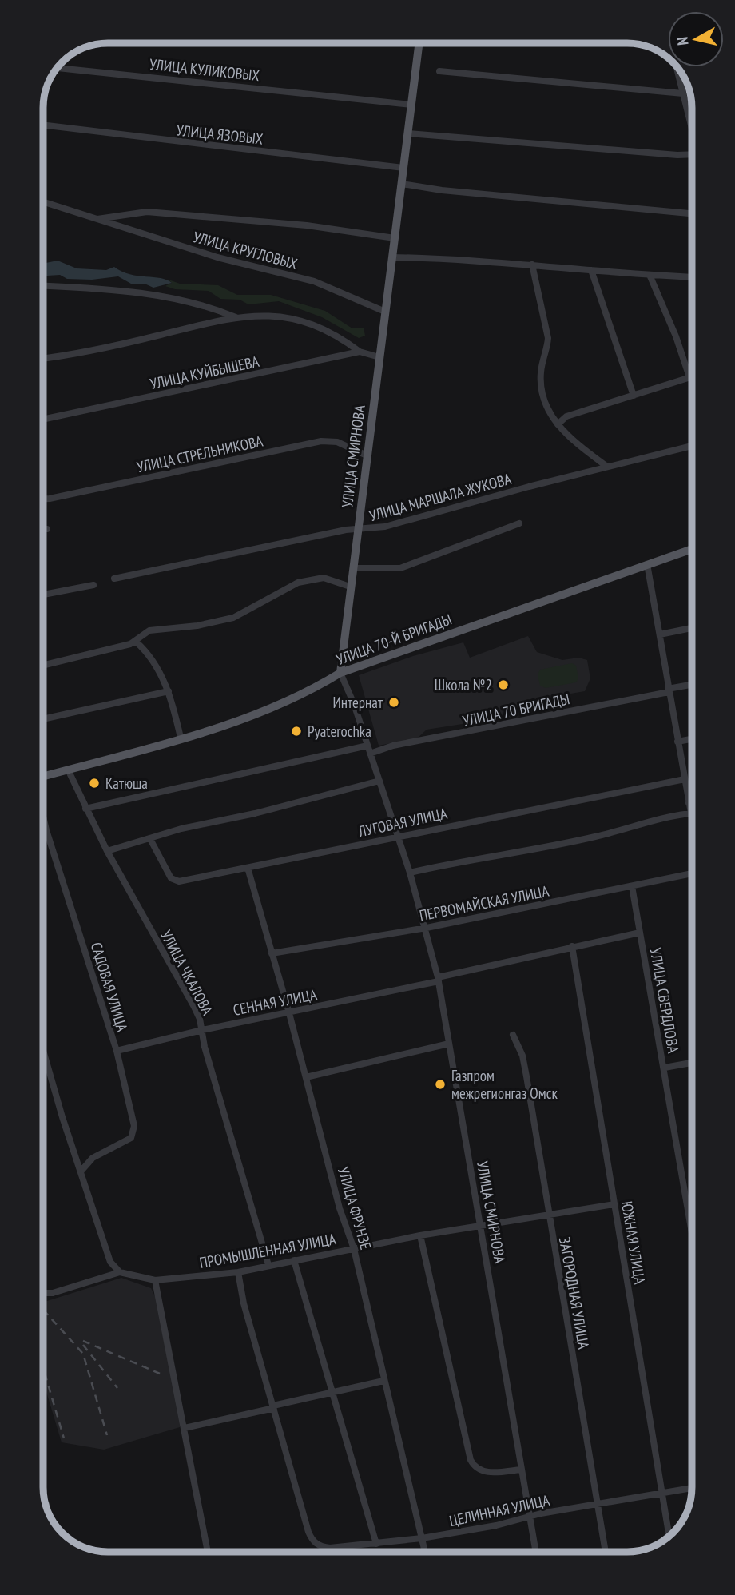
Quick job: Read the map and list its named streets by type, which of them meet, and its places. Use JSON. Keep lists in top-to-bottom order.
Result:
{
  "streets": {
    "main road": ["УЛИЦА СМИРНОВА", "УЛИЦА 70-Й БРИГАДЫ"],
    "street": [
      "УЛИЦА КУЛИКОВЫХ",
      "УЛИЦА ЯЗОВЫХ",
      "УЛИЦА КРУГЛОВЫХ",
      "УЛИЦА КУЙБЫШЕВА",
      "УЛИЦА СТРЕЛЬНИКОВА",
      "УЛИЦА МАРШАЛА ЖУКОВА",
      "УЛИЦА 70 БРИГАДЫ",
      "ЛУГОВАЯ УЛИЦА",
      "ПЕРВОМАЙСКАЯ УЛИЦА",
      "УЛИЦА ЧКАЛОВА",
      "САДОВАЯ УЛИЦА",
      "УЛИЦА СВЕРДЛОВА",
      "СЕННАЯ УЛИЦА",
      "УЛИЦА ФРУНЗЕ",
      "ЮЖНАЯ УЛИЦА",
      "ПРОМЫШЛЕННАЯ УЛИЦА",
      "ЗАГОРОДНАЯ УЛИЦА",
      "ЦЕЛИННАЯ УЛИЦА"
    ]
  },
  "crossings": [
    ["УЛИЦА КУЛИКОВЫХ", "УЛИЦА СМИРНОВА"],
    ["УЛИЦА ЯЗОВЫХ", "УЛИЦА СМИРНОВА"],
    ["УЛИЦА КРУГЛОВЫХ", "УЛИЦА СМИРНОВА"],
    ["УЛИЦА КУЙБЫШЕВА", "УЛИЦА СМИРНОВА"],
    ["УЛИЦА СТРЕЛЬНИКОВА", "УЛИЦА СМИРНОВА"],
    ["УЛИЦА СМИРНОВА", "УЛИЦА МАРШАЛА ЖУКОВА"],
    ["УЛИЦА СМИРНОВА", "УЛИЦА 70-Й БРИГАДЫ"],
    ["УЛИЦА СМИРНОВА", "УЛИЦА 70 БРИГАДЫ"],
    ["УЛИЦА СМИРНОВА", "ЛУГОВАЯ УЛИЦА"],
    ["УЛИЦА СМИРНОВА", "ПЕРВОМАЙСКАЯ УЛИЦА"],
    ["УЛИЦА СМИРНОВА", "СЕННАЯ УЛИЦА"],
    ["УЛИЦА СМИРНОВА", "ПРОМЫШЛЕННАЯ УЛИЦА"],
    ["УЛИЦА СМИРНОВА", "ЦЕЛИННАЯ УЛИЦА"],
    ["УЛИЦА 70-Й БРИГАДЫ", "УЛИЦА ЧКАЛОВА"],
    ["ЛУГОВАЯ УЛИЦА", "УЛИЦА ФРУНЗЕ"],
    ["ПЕРВОМАЙСКАЯ УЛИЦА", "УЛИЦА СВЕРДЛОВА"],
    ["ПЕРВОМАЙСКАЯ УЛИЦА", "УЛИЦА ФРУНЗЕ"],
    ["УЛИЦА ЧКАЛОВА", "СЕННАЯ УЛИЦА"],
    ["УЛИЦА ЧКАЛОВА", "ПРОМЫШЛЕННАЯ УЛИЦА"],
    ["САДОВАЯ УЛИЦА", "СЕННАЯ УЛИЦА"],
    ["УЛИЦА СВЕРДЛОВА", "СЕННАЯ УЛИЦА"],
    ["СЕННАЯ УЛИЦА", "УЛИЦА ФРУНЗЕ"],
    ["СЕННАЯ УЛИЦА", "ЮЖНАЯ УЛИЦА"],
    ["УЛИЦА ФРУНЗЕ", "ПРОМЫШЛЕННАЯ УЛИЦА"],
    ["УЛИЦА ФРУНЗЕ", "ЦЕЛИННАЯ УЛИЦА"],
    ["ЮЖНАЯ УЛИЦА", "ПРОМЫШЛЕННАЯ УЛИЦА"],
    ["ЮЖНАЯ УЛИЦА", "ЦЕЛИННАЯ УЛИЦА"],
    ["ПРОМЫШЛЕННАЯ УЛИЦА", "ЗАГОРОДНАЯ УЛИЦА"],
    ["ЗАГОРОДНАЯ УЛИЦА", "ЦЕЛИННАЯ УЛИЦА"]
  ],
  "places": [
    "Школа №2",
    "Интернат",
    "Pyaterochka",
    "Катюша",
    "Газпром межрегионгаз Омск"
  ],
  "north": "left"
}
